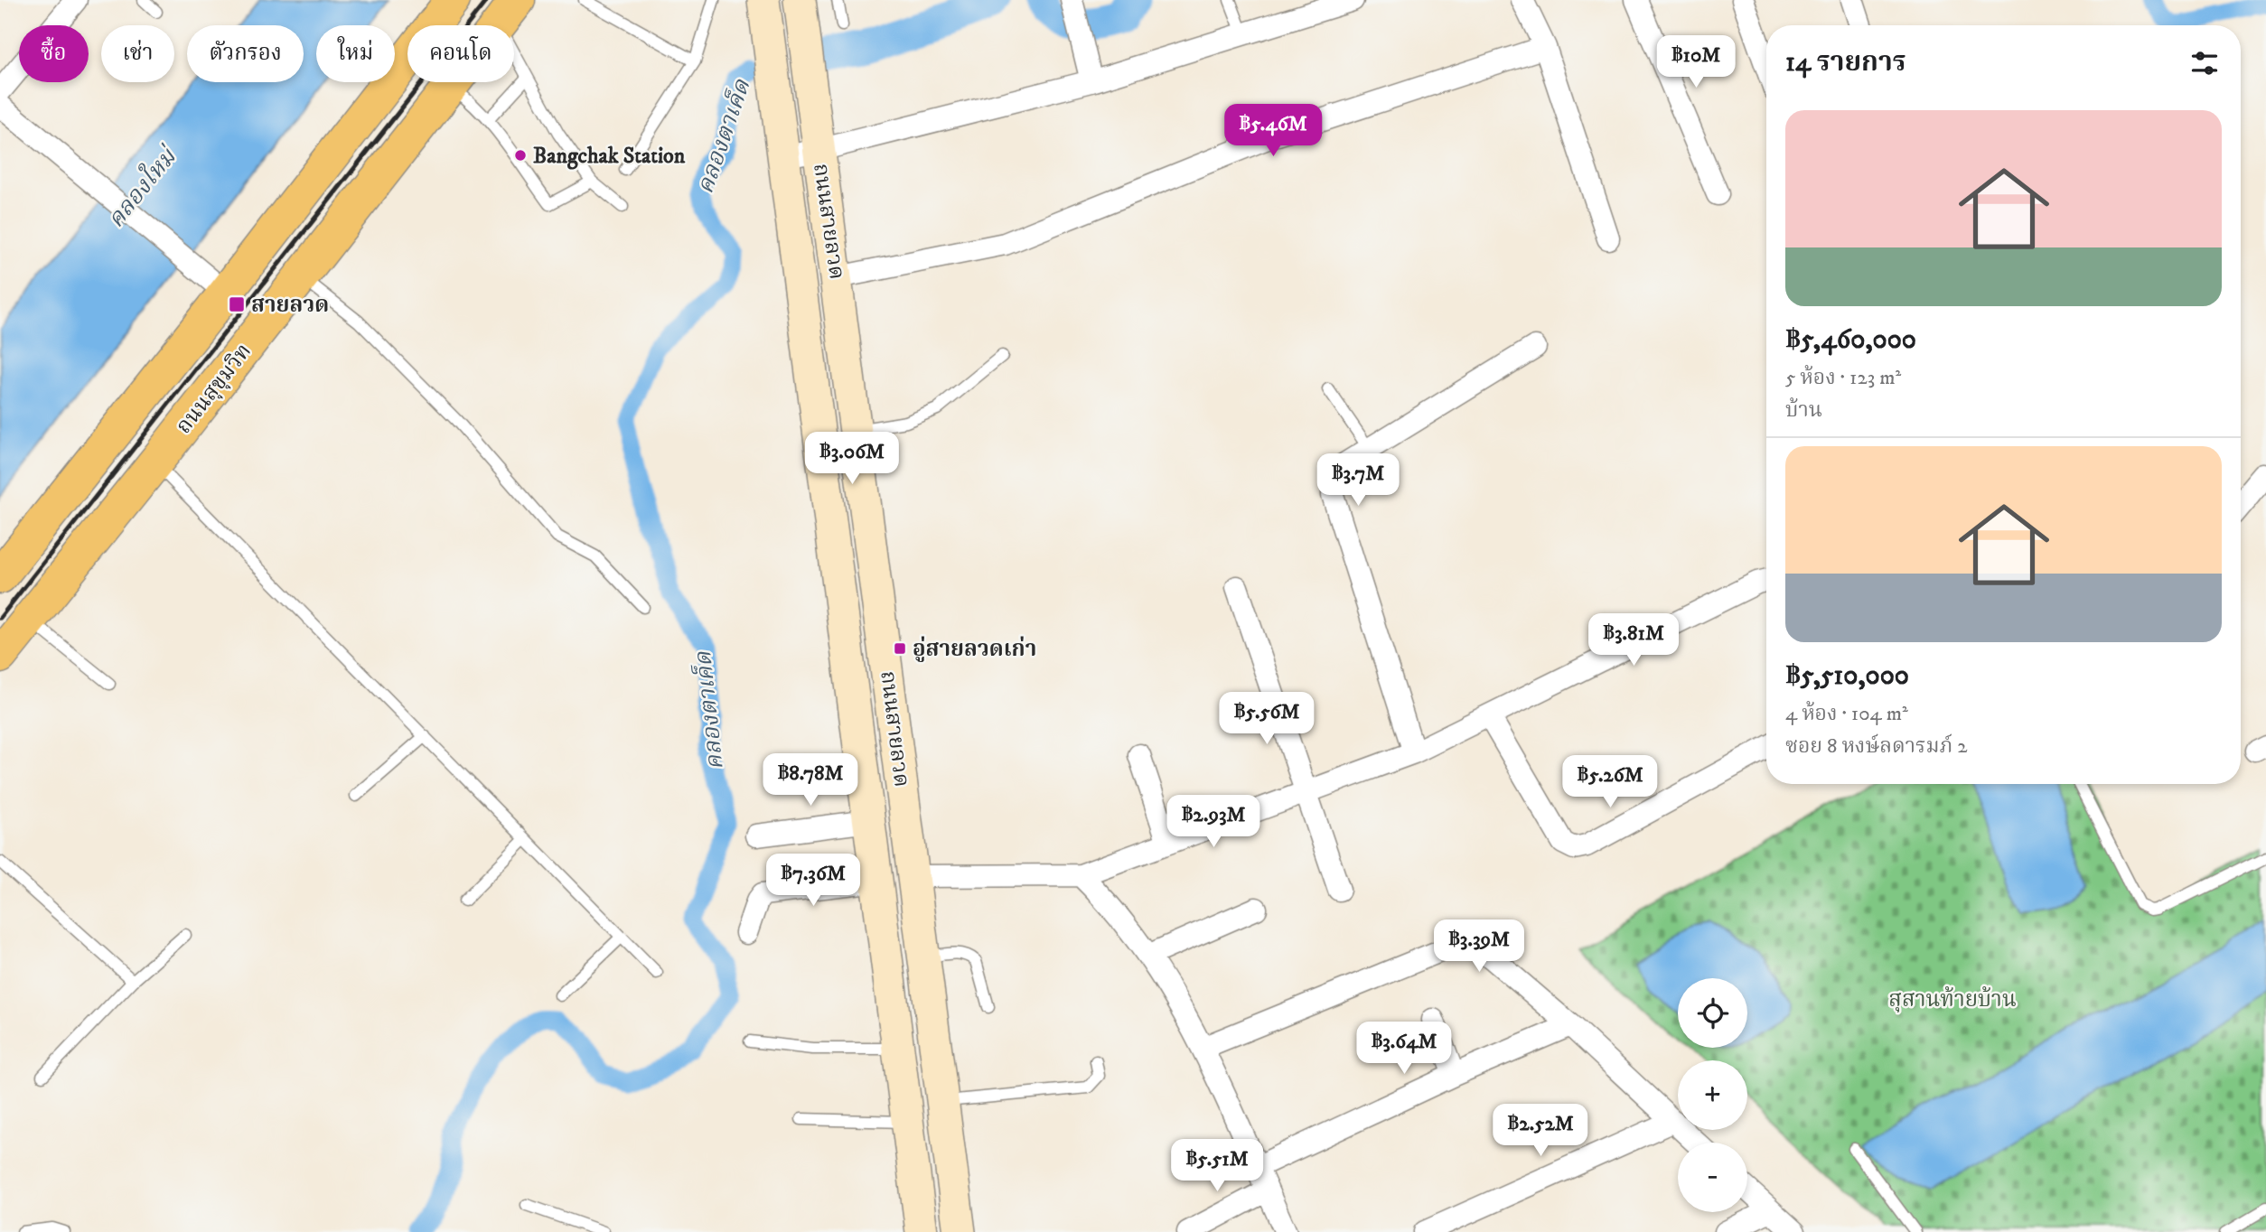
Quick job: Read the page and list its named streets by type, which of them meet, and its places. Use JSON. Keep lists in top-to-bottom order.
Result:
{
  "streets": {
    "highway": ["ถนนสุขุมวิท"],
    "main road": ["ถนนสายลวด"]
  },
  "water": ["คลองตาเค็ด", "คลองใหม่"],
  "parks": ["สุสานท้ายบ้าน"],
  "places": {
    "other": ["Bangchak Station"],
    "transit": ["สายลวด", "อู่สายลวดเก่า"]
  },
  "page": {
    "chip": [
      "ซื้อ",
      "เช่า",
      "ตัวกรอง",
      "ใหม่",
      "คอนโด"
    ],
    "heading": "14 รายการ",
    "price": [
      "฿10M",
      "฿5.46M",
      "฿3.06M",
      "฿3.7M",
      "฿3.81M",
      "฿5.56M",
      "฿8.78M",
      "฿5.26M",
      "฿2.93M",
      "฿7.36M",
      "฿3.39M",
      "฿3.64M",
      "฿2.52M",
      "฿5.51M"
    ],
    "list": [
      {
        "name": "฿5,460,000",
        "note": "5 ห้อง · 123 m² · บ้าน"
      },
      {
        "name": "฿5,510,000",
        "note": "4 ห้อง · 104 m² · ซอย 8 หงษ์ลดารมภ์ 2"
      }
    ],
    "map_buttons": ["+", "−"]
  }
}
